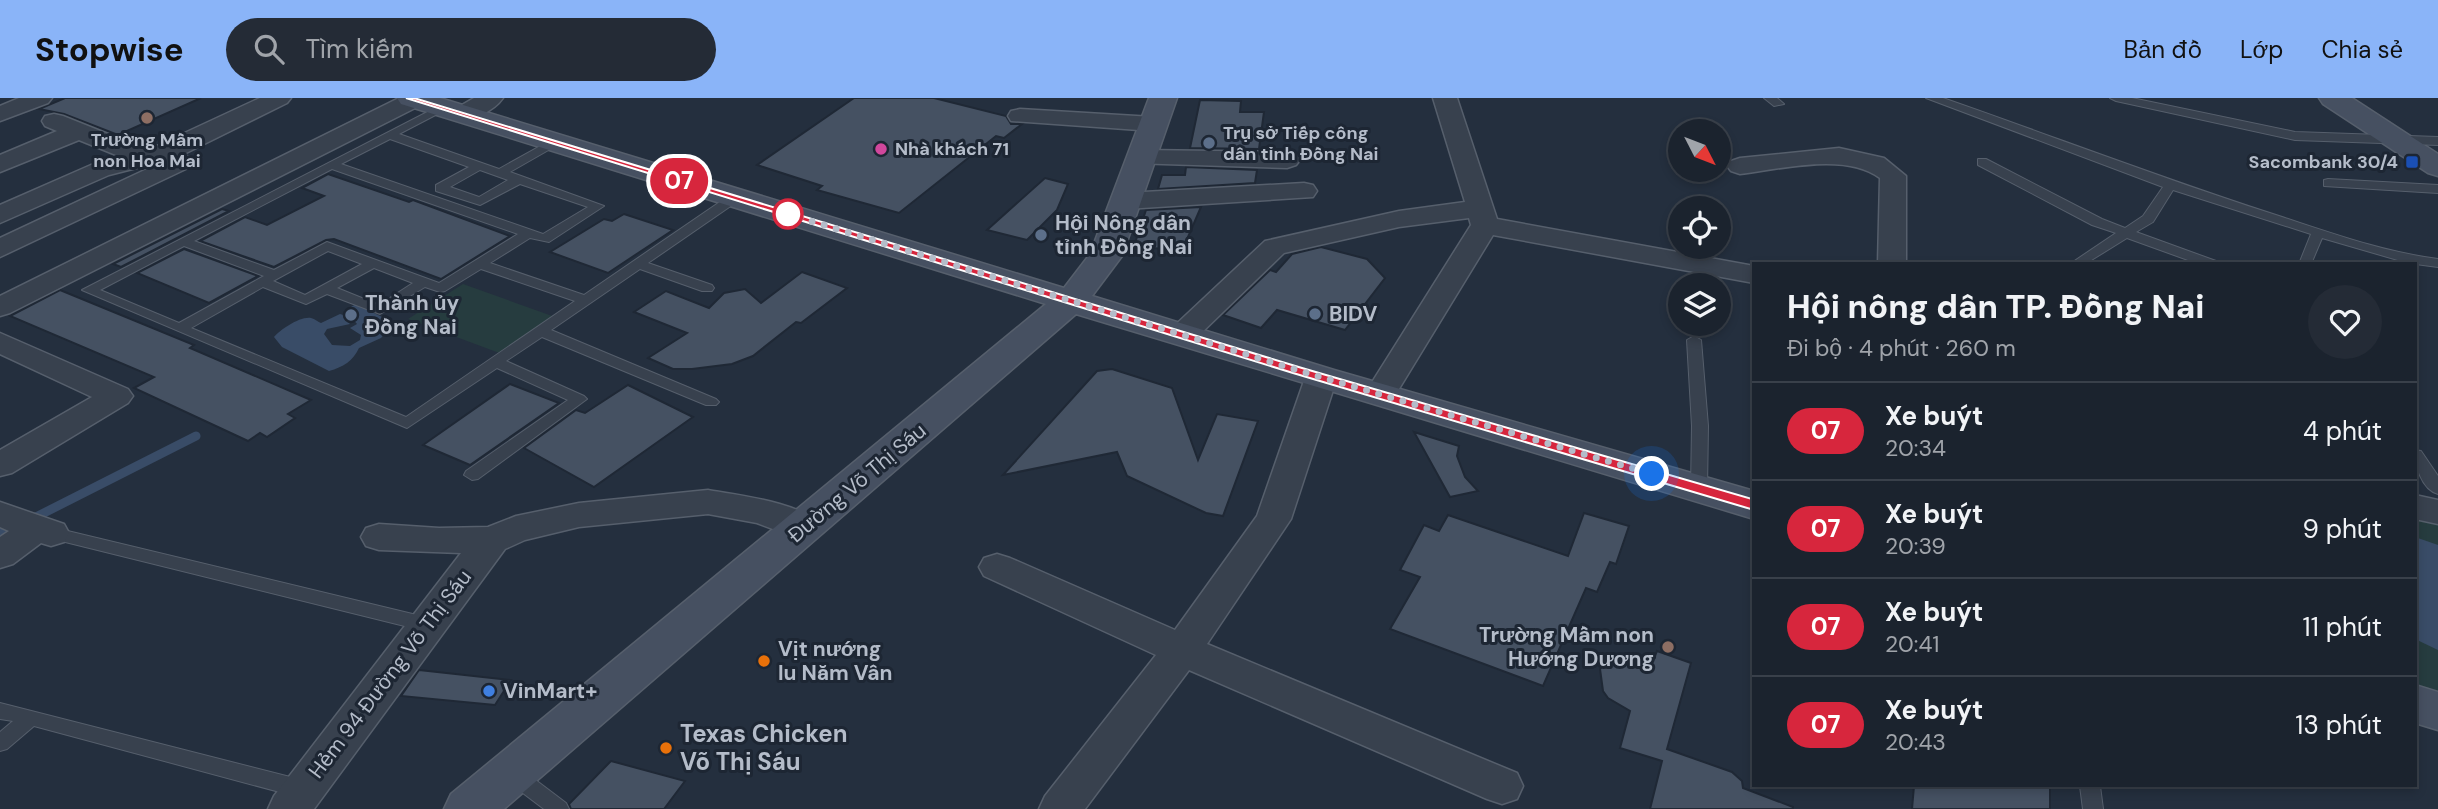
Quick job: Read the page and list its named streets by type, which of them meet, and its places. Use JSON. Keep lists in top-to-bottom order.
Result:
{
  "streets": {
    "main road": ["Đường Võ Thị Sáu"],
    "street": ["Hẻm 94 Đường Võ Thị Sáu"]
  },
  "places": {
    "other": [
      "Trường Mầm non Hoa Mai",
      "Trụ sở Tiếp công dân tỉnh Đồng Nai",
      "Nhà khách 71",
      "Hội Nông dân tỉnh Đồng Nai",
      "BIDV",
      "Thành ủy Đồng Nai",
      "Trường Mầm non Hướng Dương",
      "Vịt nướng lu Năm Vân",
      "VinMart+",
      "Texas Chicken Võ Thị Sáu"
    ],
    "transit": ["Sacombank 30/4"]
  },
  "lines": ["bus line 07"],
  "north": "bottom right",
  "page": {
    "header": "Stopwise",
    "search": "Tìm kiếm",
    "nav": ["Bản đồ", "Lớp", "Chia sẻ"],
    "on_map": "07",
    "heading": ["Hội nông dân TP. Đồng Nai", "Đi bộ · 4 phút · 260 m"],
    "list": [
      {
        "mark": "07",
        "name": "Xe buýt",
        "note": "20:34",
        "value": "4 phút"
      },
      {
        "mark": "07",
        "name": "Xe buýt",
        "note": "20:39",
        "value": "9 phút"
      },
      {
        "mark": "07",
        "name": "Xe buýt",
        "note": "20:41",
        "value": "11 phút"
      },
      {
        "mark": "07",
        "name": "Xe buýt",
        "note": "20:43",
        "value": "13 phút"
      }
    ]
  }
}
